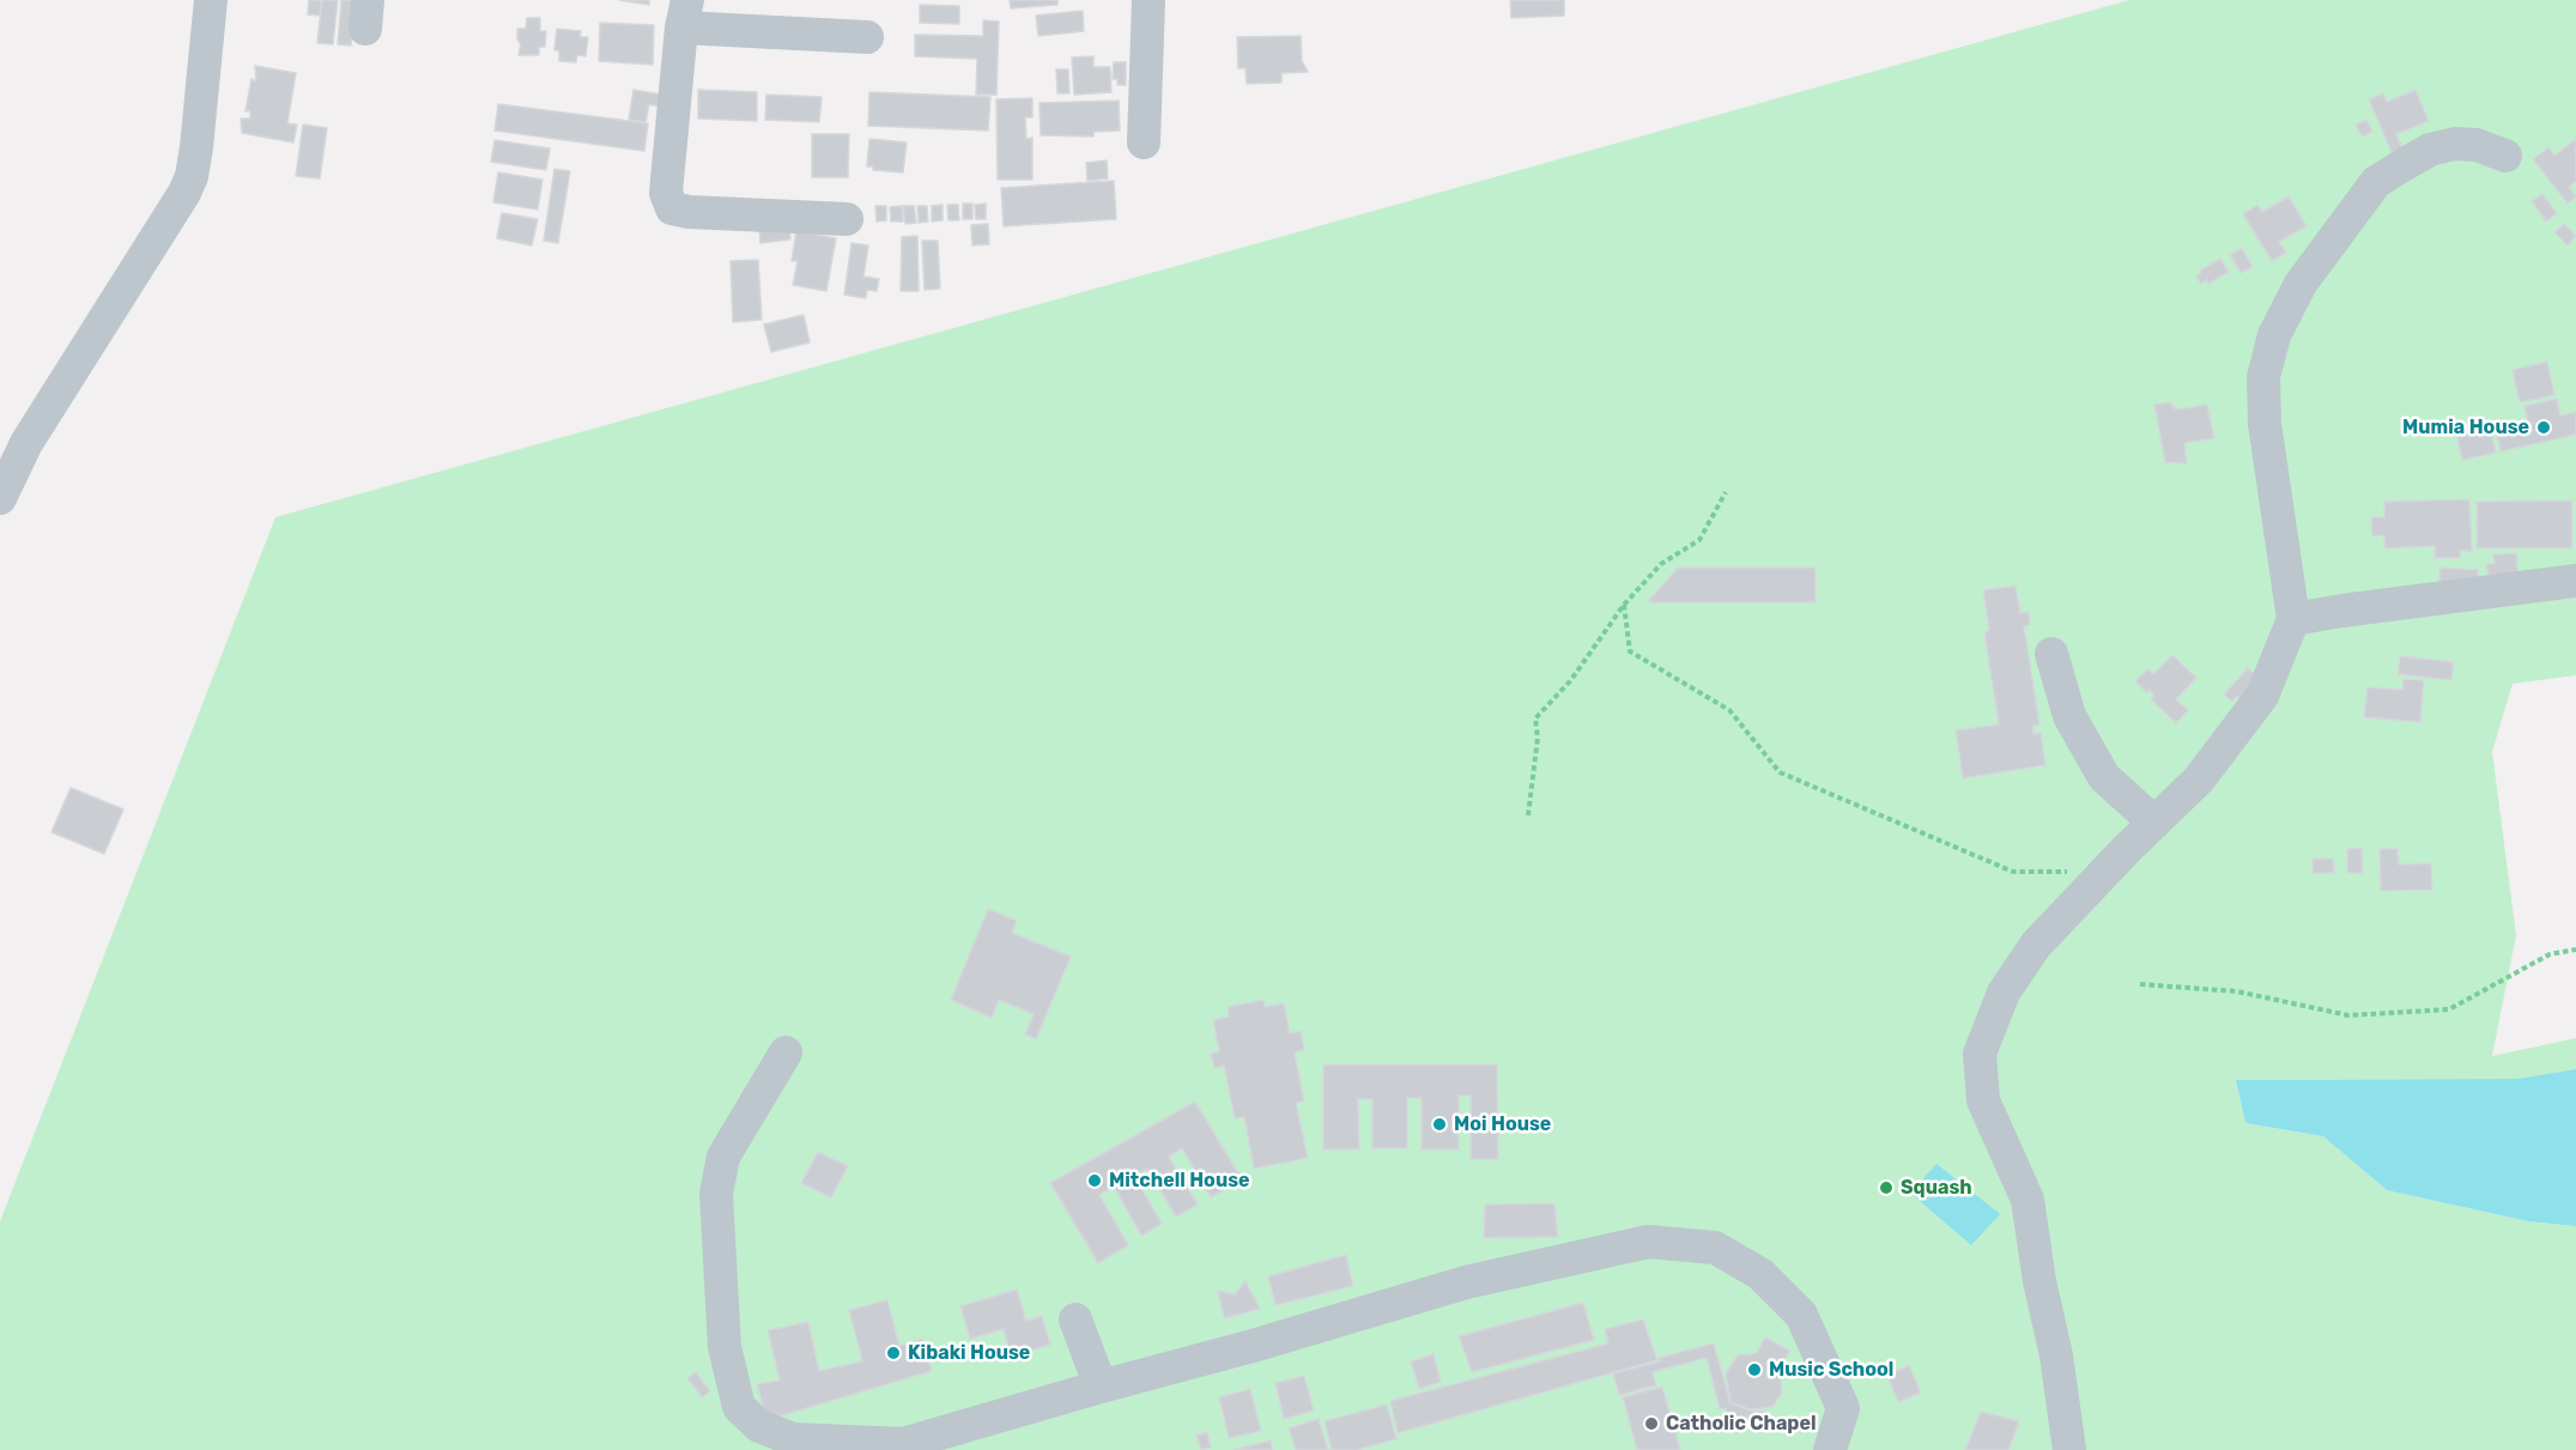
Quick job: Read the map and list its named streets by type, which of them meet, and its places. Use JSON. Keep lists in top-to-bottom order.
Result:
{
  "places": [
    "Mumia House",
    "Moi House",
    "Mitchell House",
    "Squash",
    "Kibaki House",
    "Music School",
    "Catholic Chapel"
  ]
}
